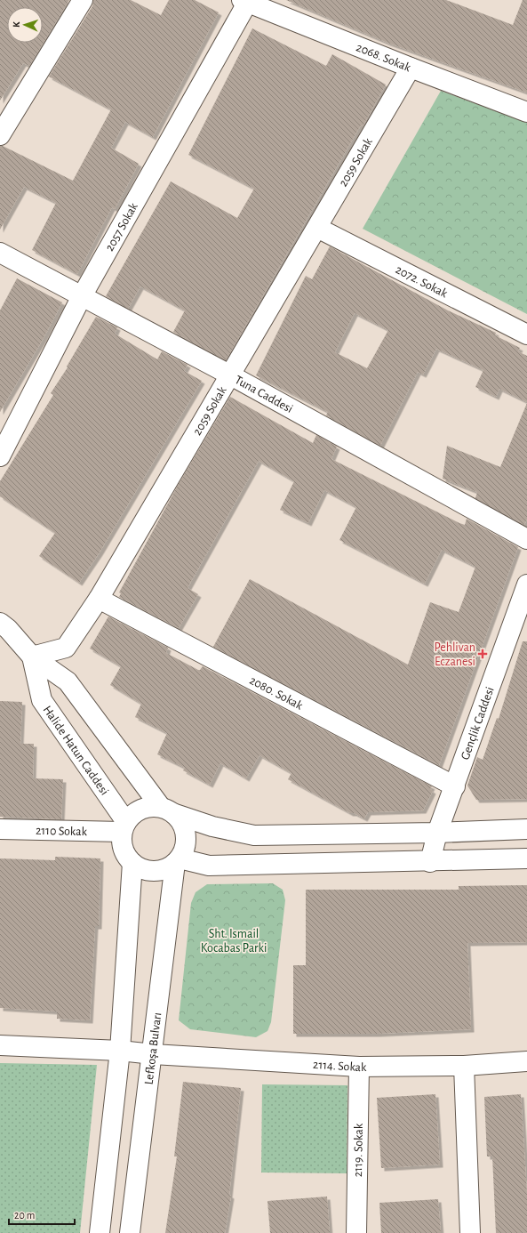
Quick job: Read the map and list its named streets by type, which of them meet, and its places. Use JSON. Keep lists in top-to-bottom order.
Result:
{
  "streets": {
    "street": [
      "2068. Sokak",
      "2059 Sokak",
      "2057 Sokak",
      "2072. Sokak",
      "Tuna Caddesi",
      "2080. Sokak",
      "Gençlik Caddesi",
      "Halide Hatun Caddesi",
      "2110 Sokak",
      "Lefkoşa Bulvarı",
      "2114. Sokak",
      "2119. Sokak"
    ]
  },
  "crossings": [
    ["2068. Sokak", "2059 Sokak"],
    ["2068. Sokak", "2057 Sokak"],
    ["2059 Sokak", "2072. Sokak"],
    ["2059 Sokak", "Tuna Caddesi"],
    ["2059 Sokak", "2080. Sokak"],
    ["2059 Sokak", "Halide Hatun Caddesi"],
    ["2057 Sokak", "Tuna Caddesi"],
    ["2080. Sokak", "Gençlik Caddesi"],
    ["Halide Hatun Caddesi", "2110 Sokak"],
    ["Halide Hatun Caddesi", "Lefkoşa Bulvarı"],
    ["2110 Sokak", "Lefkoşa Bulvarı"],
    ["Lefkoşa Bulvarı", "2114. Sokak"],
    ["2114. Sokak", "2119. Sokak"]
  ],
  "parks": ["Sht. Ismail Kocabas Parki"],
  "places": {
    "health": ["Pehlivan Eczanesi"]
  },
  "scale_bar": "20 m",
  "north": "left"
}
